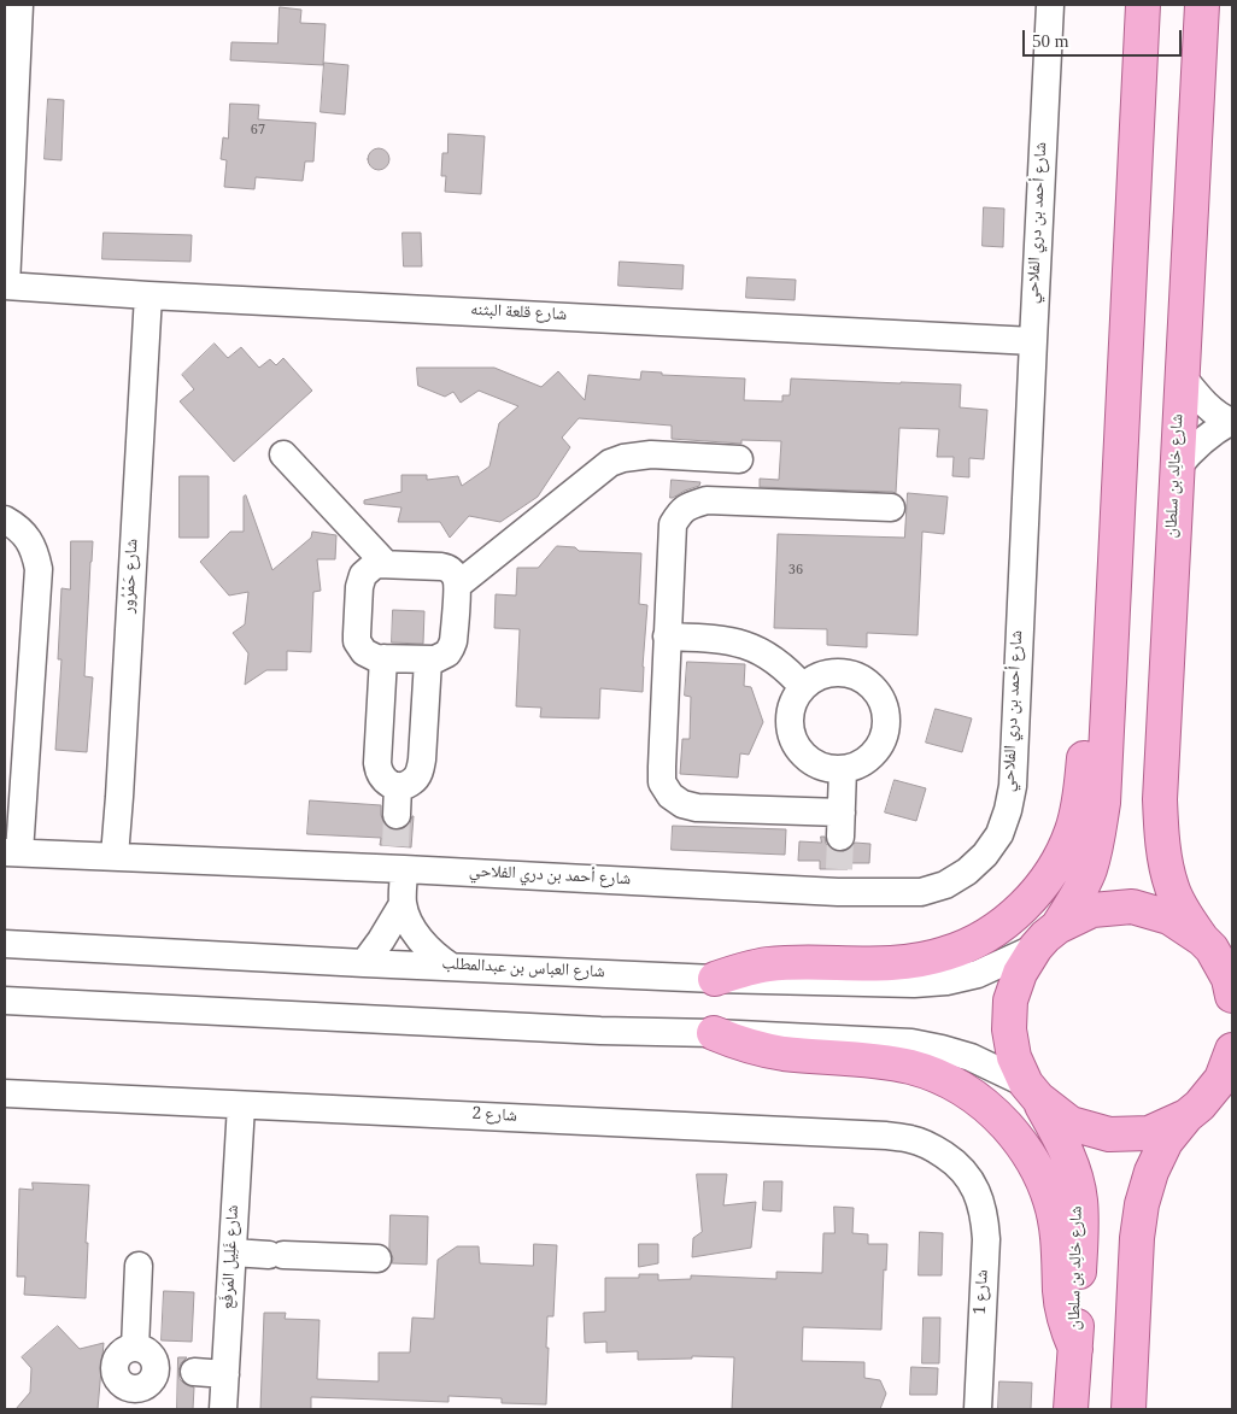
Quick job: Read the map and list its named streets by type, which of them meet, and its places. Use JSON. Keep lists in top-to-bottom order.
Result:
{
  "streets": {
    "main road": ["شارع خالِد بن سلطان"],
    "street": [
      "شارع أحمد بن دري الفلاحي",
      "شارع قلعة البثنه",
      "شارع حَمْرُور",
      "شارع العباس بن عبدالمطلب",
      "شارع 2",
      "شارع غَلِيل المَرفَع",
      "شارع 1"
    ]
  },
  "crossings": [
    ["شارع أحمد بن دري الفلاحي", "شارع قلعة البثنه"],
    ["شارع أحمد بن دري الفلاحي", "شارع حَمْرُور"],
    ["شارع قلعة البثنه", "شارع حَمْرُور"],
    ["شارع خالِد بن سلطان", "شارع العباس بن عبدالمطلب"],
    ["شارع 2", "شارع غَلِيل المَرفَع"],
    ["شارع 2", "شارع 1"]
  ],
  "house_numbers": ["67", "36"],
  "scale_bar": "50 m"
}
